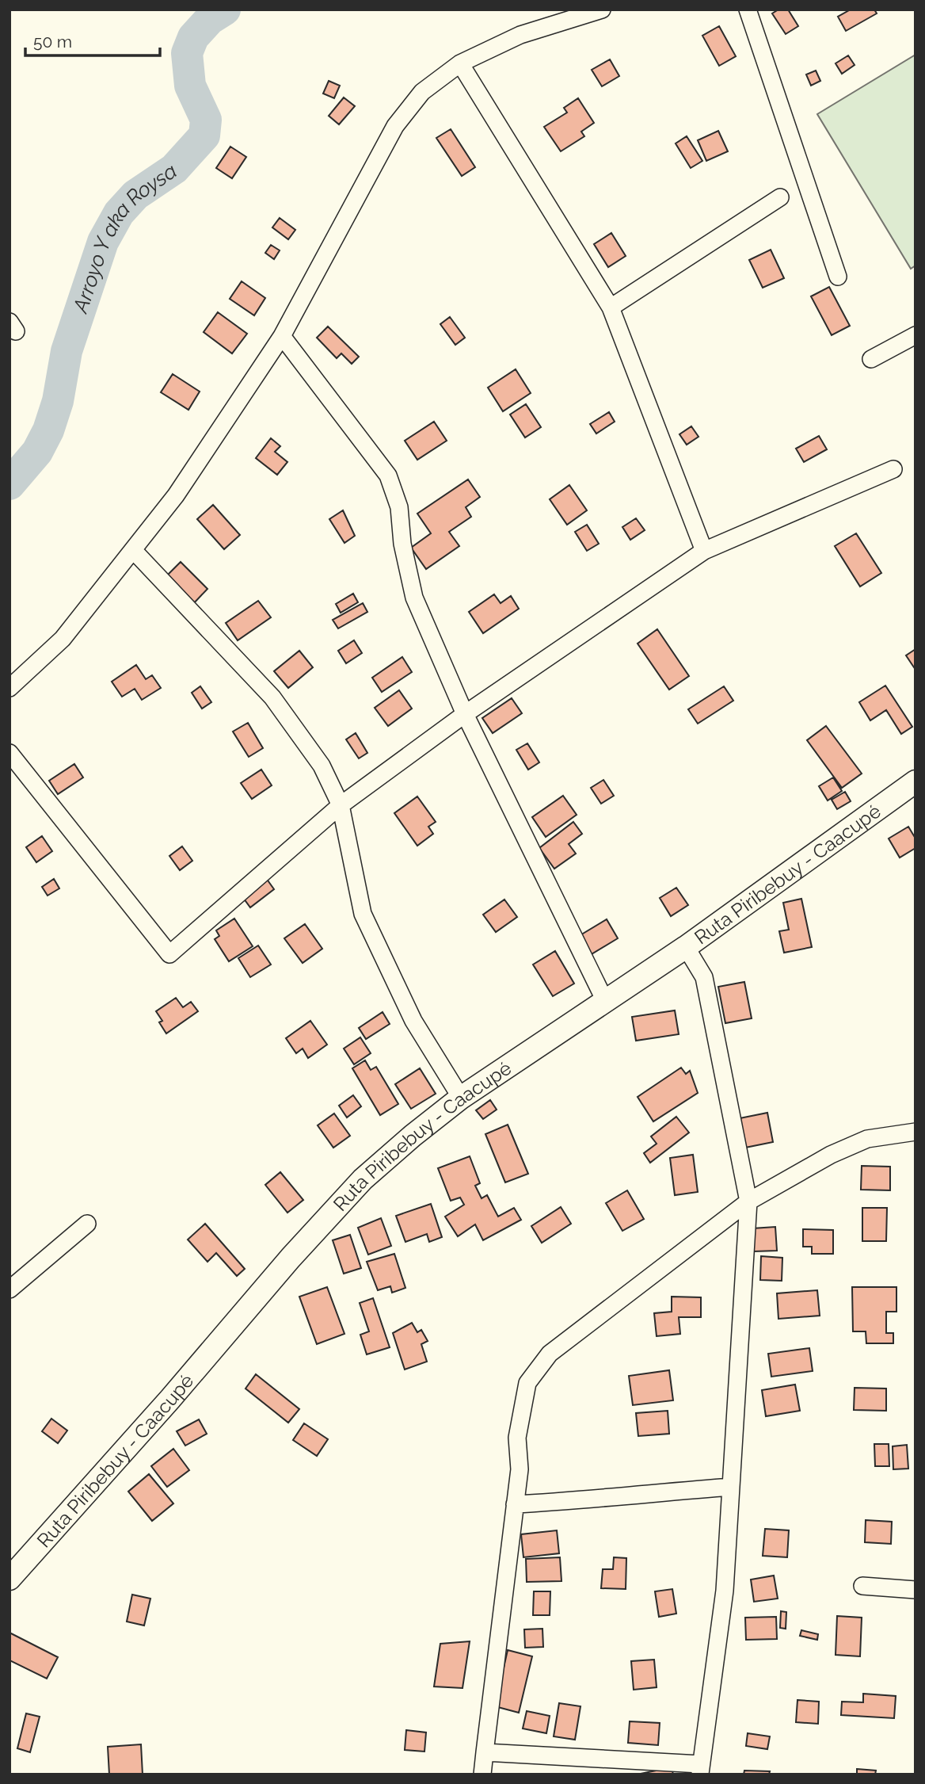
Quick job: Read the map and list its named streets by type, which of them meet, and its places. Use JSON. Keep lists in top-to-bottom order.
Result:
{
  "streets": {
    "street": ["Ruta Piribebuy - Caacupé"]
  },
  "water": ["Arroyo Y aka Roysa"],
  "scale_bar": "50 m"
}
